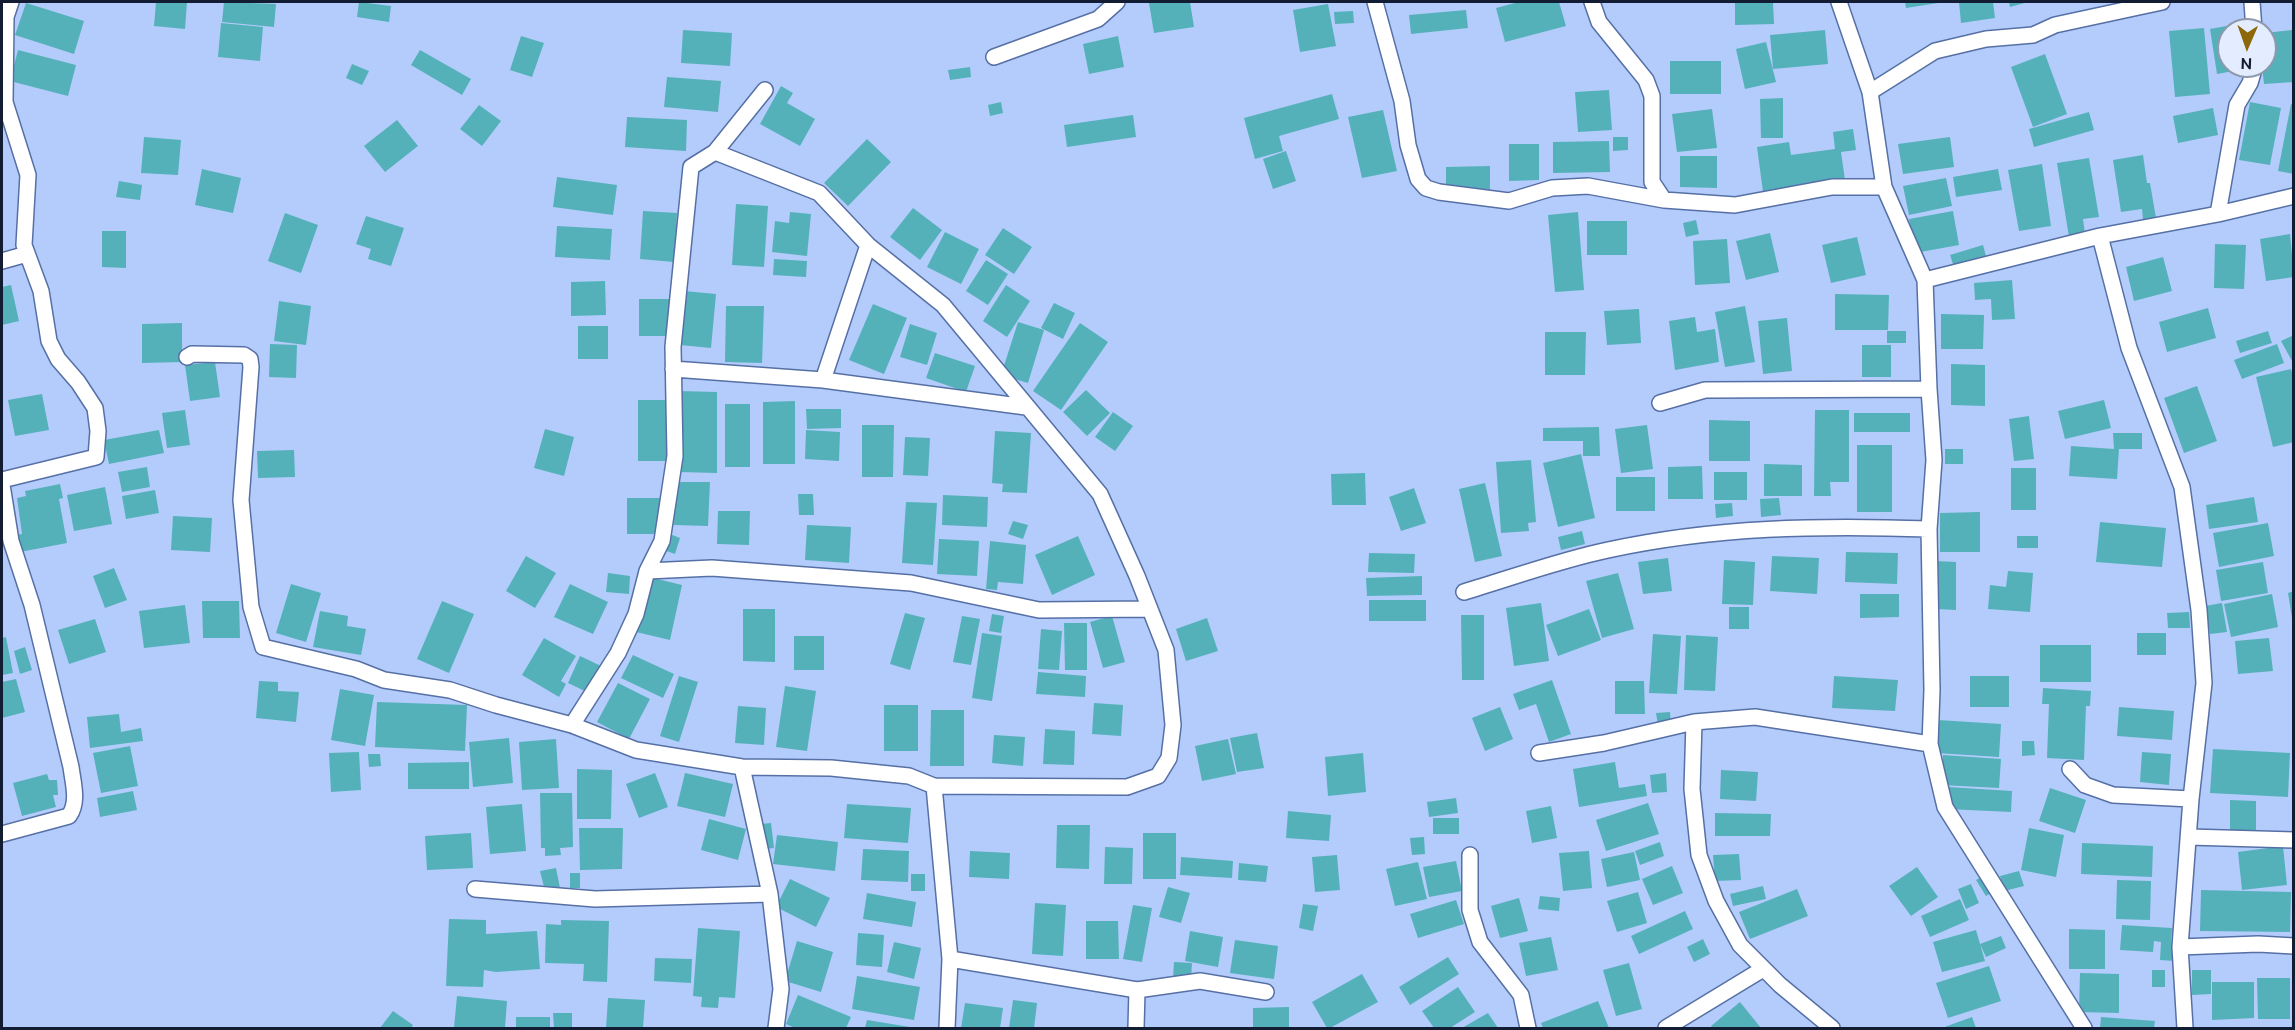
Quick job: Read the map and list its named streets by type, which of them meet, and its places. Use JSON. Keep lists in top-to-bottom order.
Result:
{
  "north": "bottom"
}
